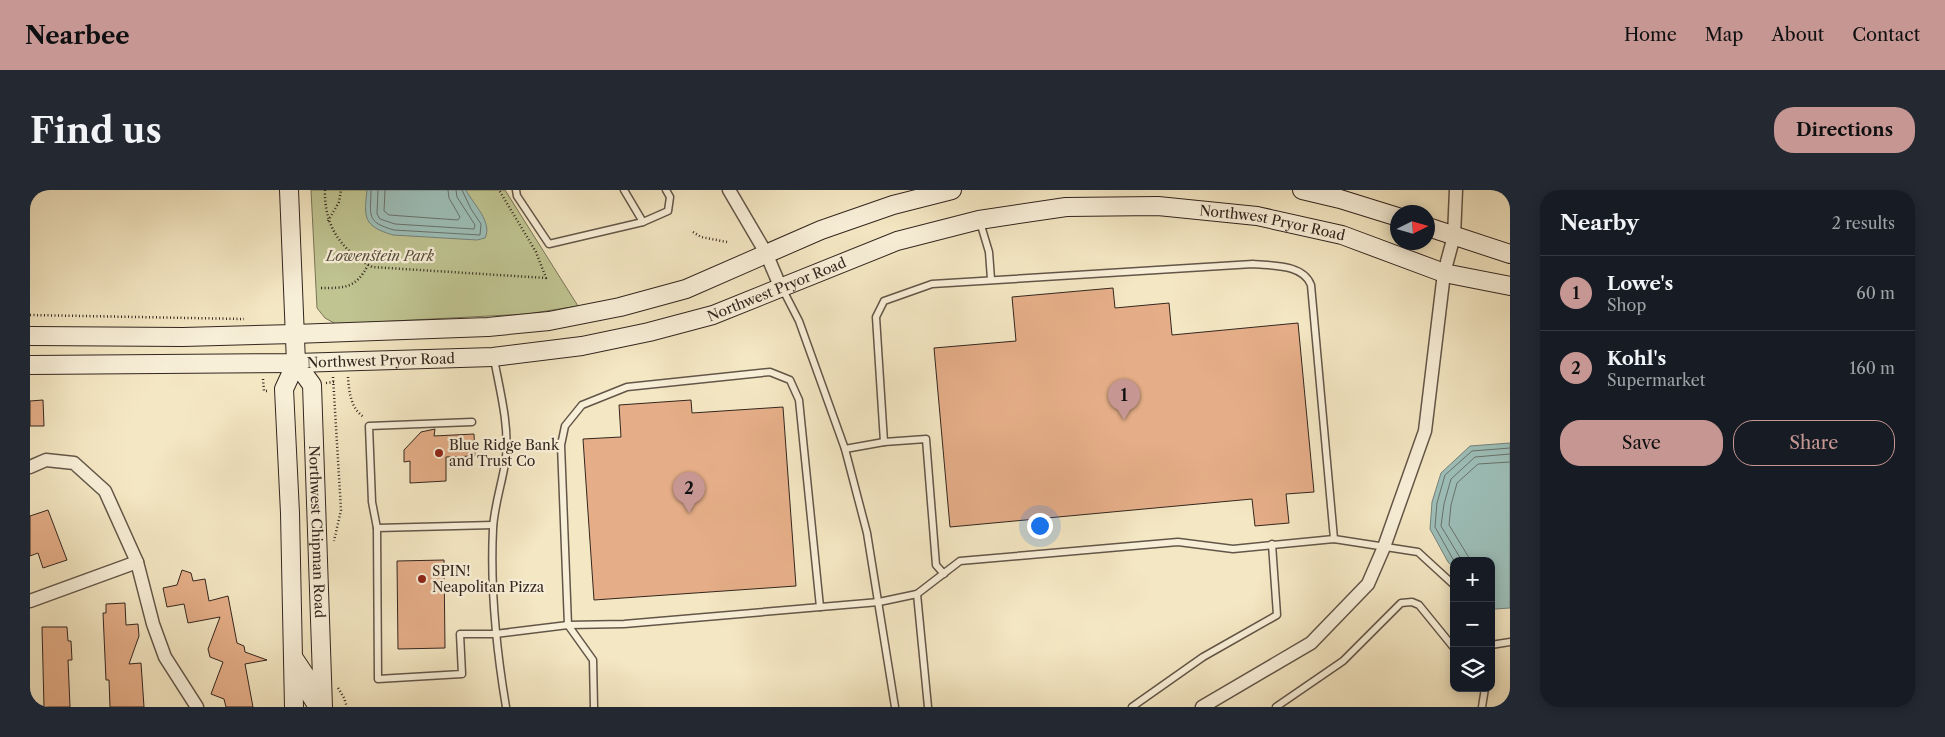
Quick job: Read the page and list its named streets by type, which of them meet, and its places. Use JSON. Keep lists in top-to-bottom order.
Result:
{
  "streets": {
    "main road": ["Northwest Pryor Road", "Northwest Chipman Road"]
  },
  "crossings": [
    ["Northwest Pryor Road", "Northwest Chipman Road"]
  ],
  "parks": ["Lowenstein Park"],
  "places": ["Blue Ridge Bank and Trust Co", "SPIN! Neapolitan Pizza"],
  "north": "right",
  "page": {
    "header": "Nearbee",
    "nav": [
      "Home",
      "Map",
      "About",
      "Contact"
    ],
    "buttons": [
      "Directions",
      ["Save", "Share"]
    ],
    "title": "Find us",
    "heading": ["Nearby", "2 results"],
    "list": [
      {
        "mark": "1",
        "name": "Lowe's",
        "note": "Shop",
        "value": "60 m"
      },
      {
        "mark": "2",
        "name": "Kohl's",
        "note": "Supermarket",
        "value": "160 m"
      }
    ],
    "pins": ["1", "2"],
    "map_buttons": ["+", "−"]
  }
}
